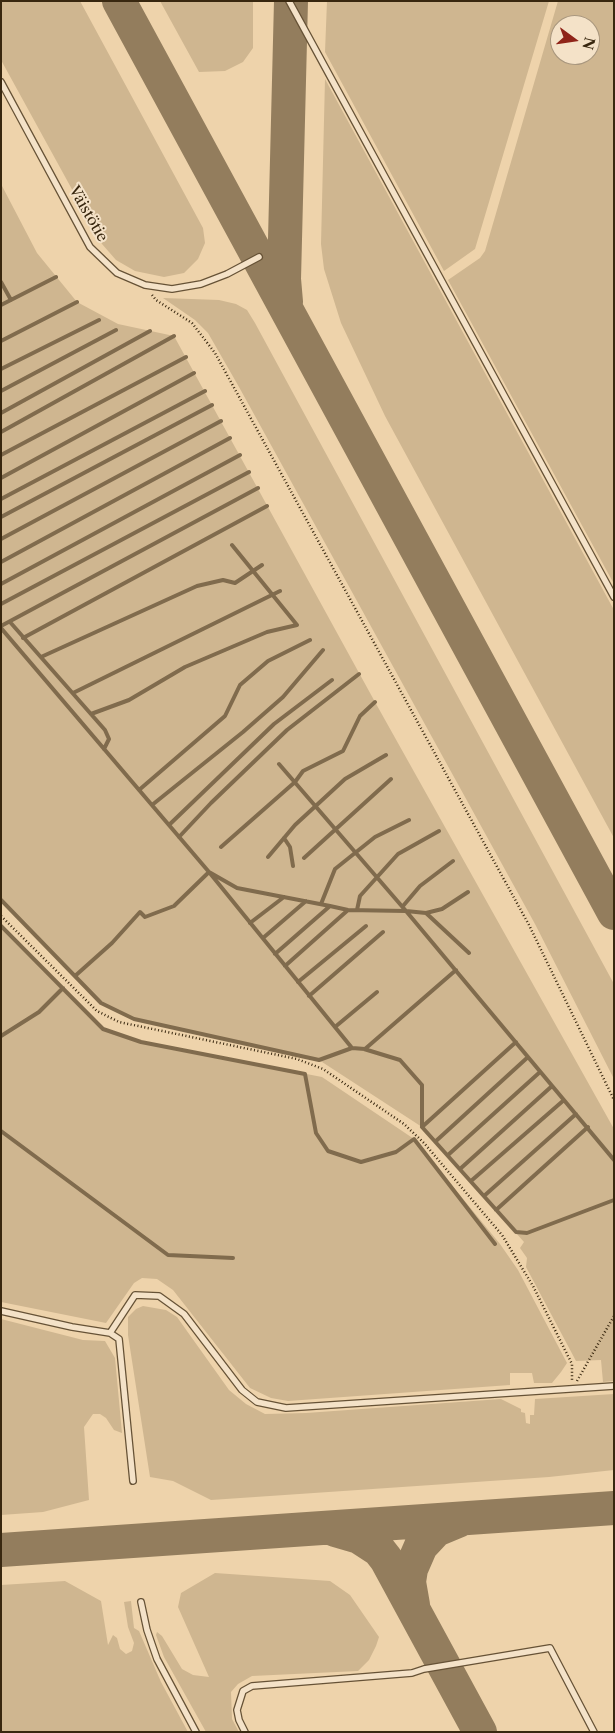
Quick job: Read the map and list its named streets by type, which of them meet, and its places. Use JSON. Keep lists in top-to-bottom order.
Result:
{
  "streets": {
    "lane": ["Väistötie"]
  },
  "north": "right"
}
